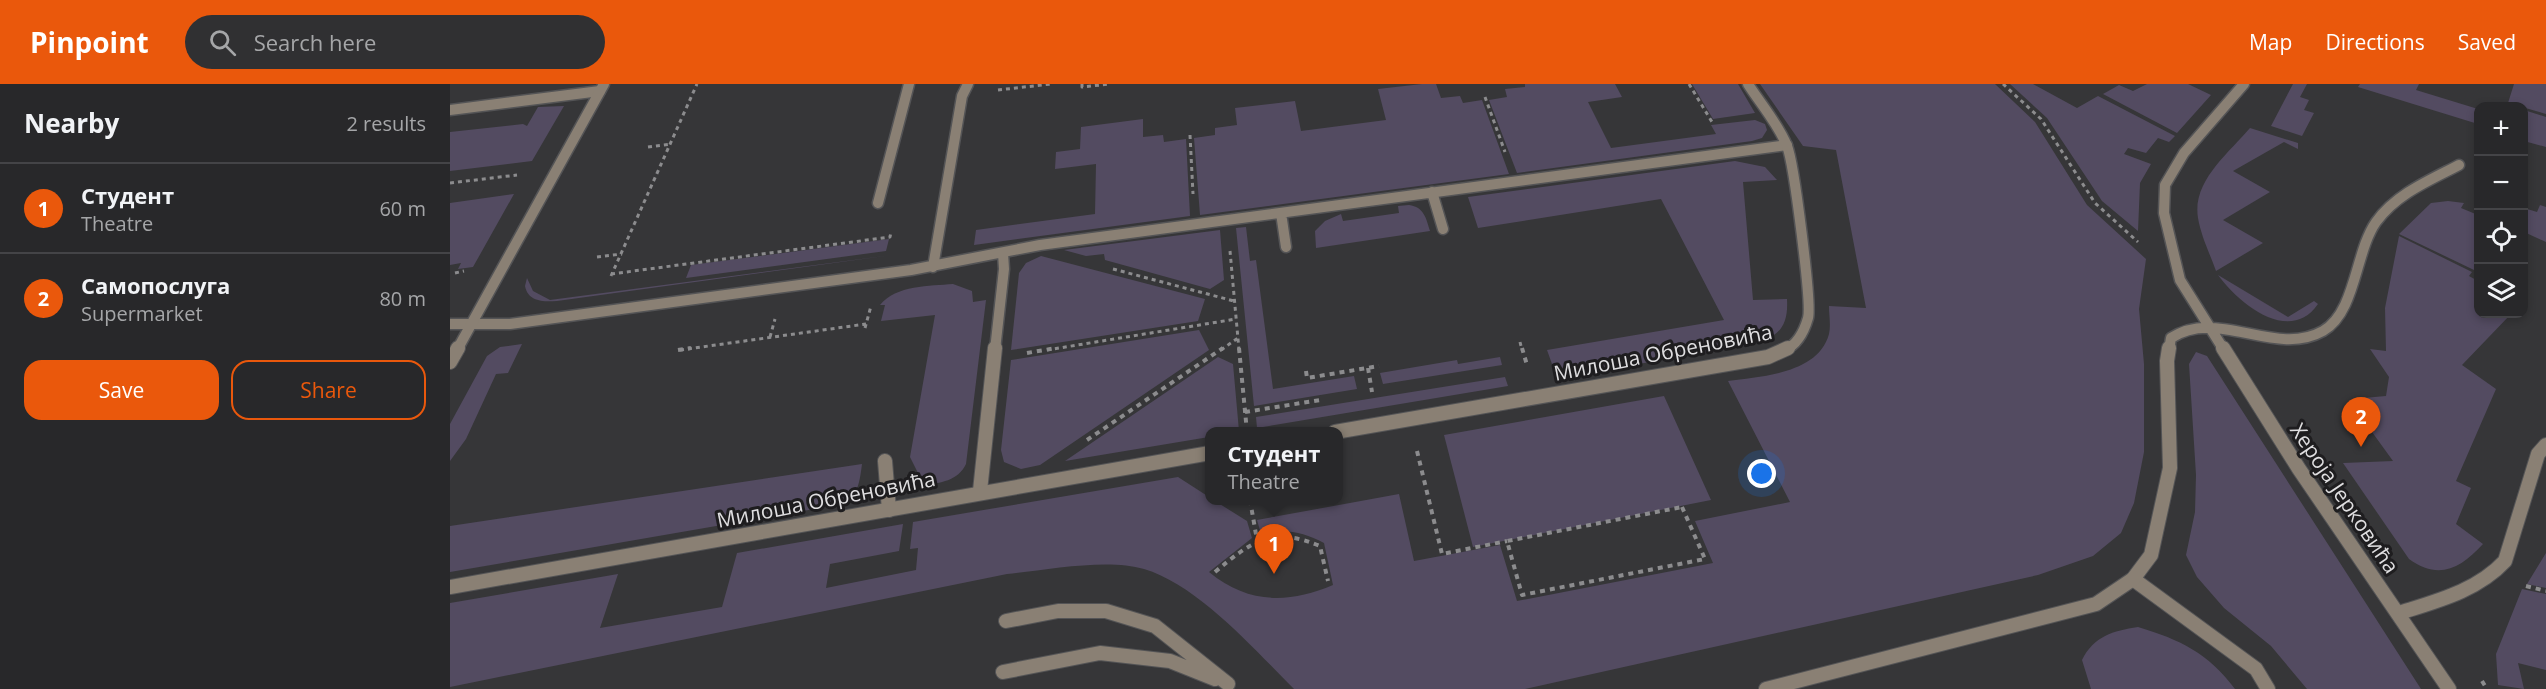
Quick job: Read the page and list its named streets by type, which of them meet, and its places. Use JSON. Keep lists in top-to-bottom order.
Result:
{
  "streets": {
    "street": ["Милоша Обреновића", "Хероја Јерковића"]
  },
  "page": {
    "header": "Pinpoint",
    "search": "Search here",
    "nav": ["Map", "Directions", "Saved"],
    "heading": ["Nearby", "2 results"],
    "map_buttons": ["+", "−"],
    "list": [
      {
        "mark": "1",
        "name": "Студент",
        "note": "Theatre",
        "value": "60 m"
      },
      {
        "mark": "2",
        "name": "Самопослуга",
        "note": "Supermarket",
        "value": "80 m"
      }
    ],
    "buttons": ["Save", "Share"],
    "pins": ["2", "1"],
    "popup": ["Студент", "Theatre"]
  }
}
